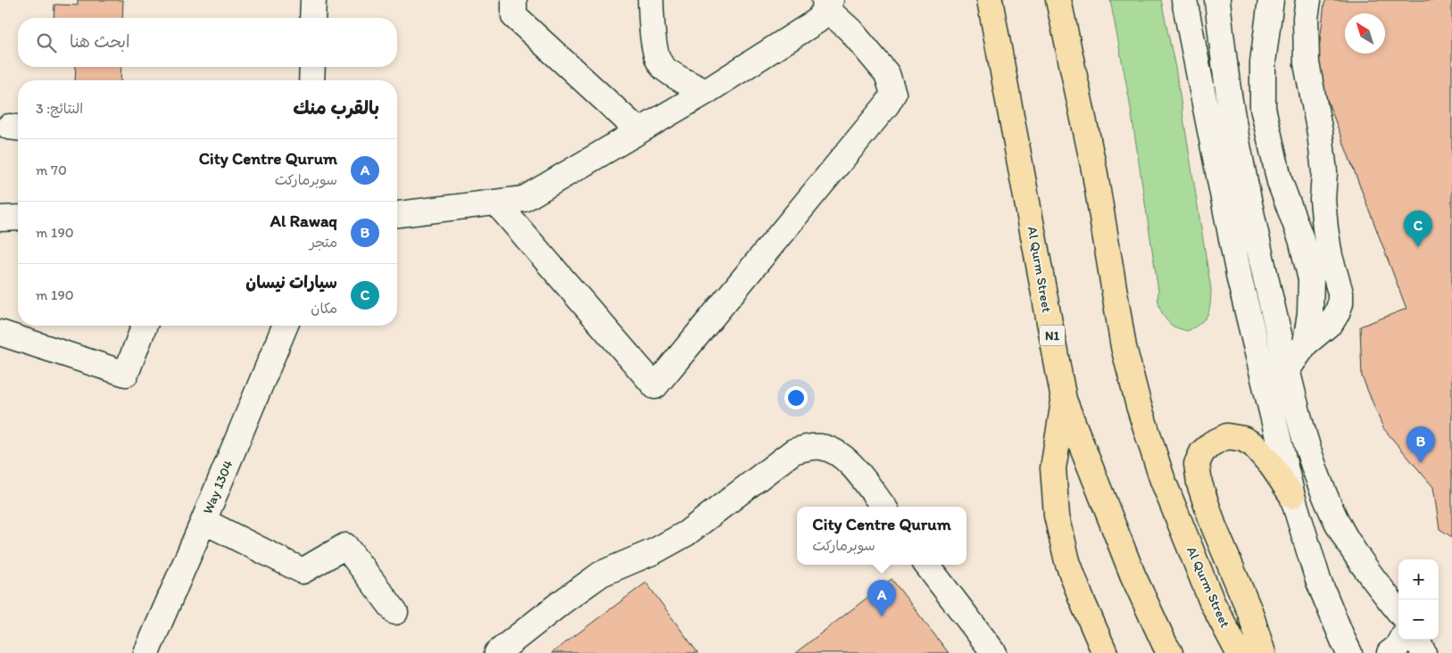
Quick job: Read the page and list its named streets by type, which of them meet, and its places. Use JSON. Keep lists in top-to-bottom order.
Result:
{
  "streets": {
    "highway": ["Al Qurm Street", "N1"],
    "street": ["Way 1304"]
  },
  "north": "top left",
  "page": {
    "search": "ابحث هنا",
    "heading": ["بالقرب منك", "النتائج: 3"],
    "list": [
      {
        "mark": "A",
        "name": "City Centre Qurum",
        "note": "سوبرماركت",
        "value": "70 m"
      },
      {
        "mark": "B",
        "name": "Al Rawaq",
        "note": "متجر",
        "value": "190 m"
      },
      {
        "mark": "C",
        "name": "سيارات نيسان",
        "note": "مكان",
        "value": "190 m"
      }
    ],
    "pins": ["C", "B", "A"],
    "popup": ["City Centre Qurum", "سوبرماركت"],
    "map_buttons": ["+", "−"]
  }
}
